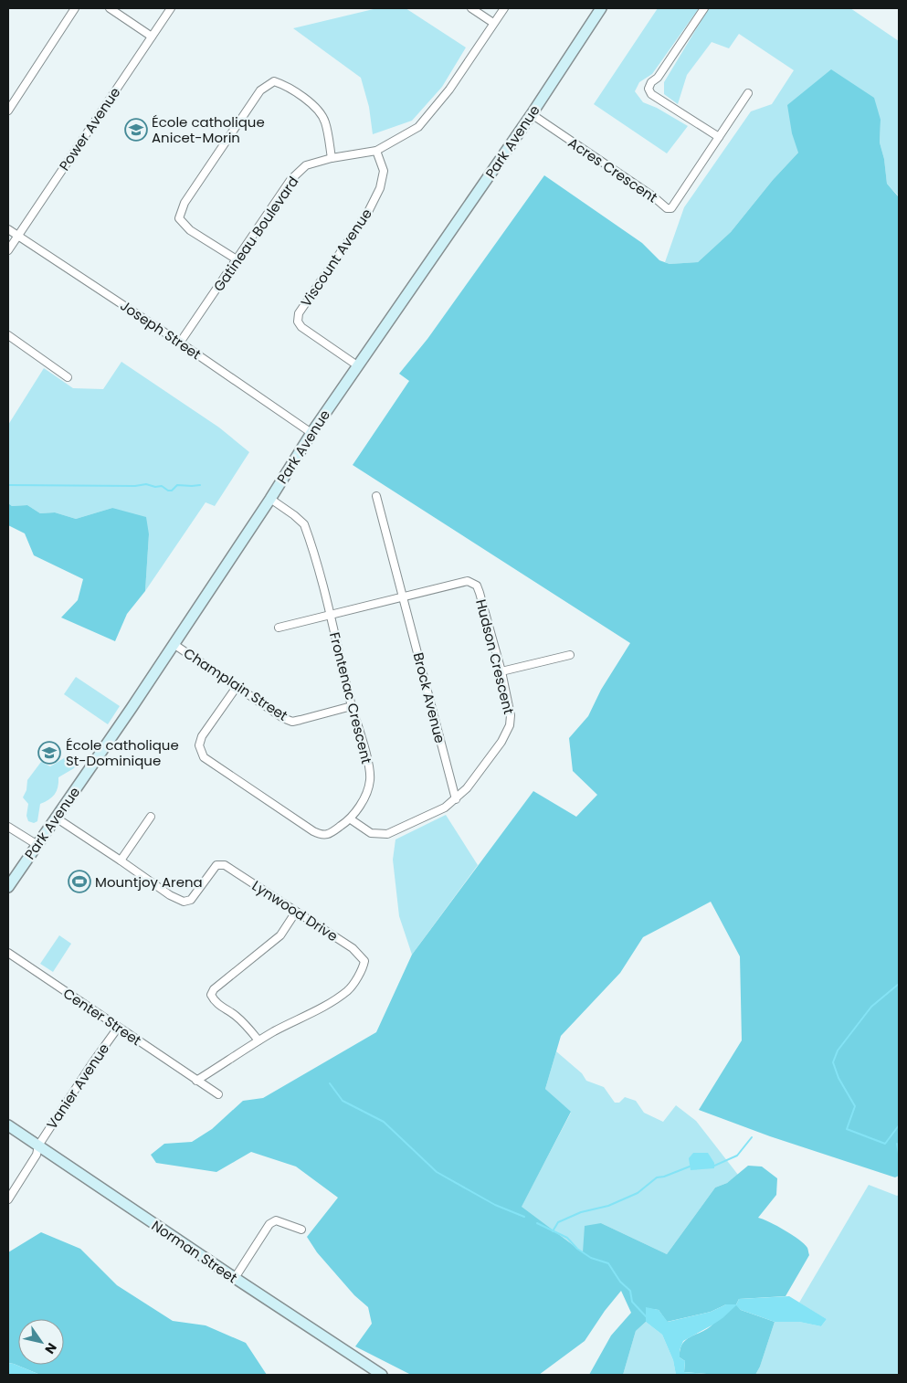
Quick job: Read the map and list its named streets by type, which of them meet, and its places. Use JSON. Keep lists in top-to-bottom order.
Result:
{
  "streets": {
    "street": [
      "Power Avenue",
      "Park Avenue",
      "Acres Crescent",
      "Gatineau Boulevard",
      "Viscount Avenue",
      "Joseph Street",
      "Hudson Crescent",
      "Champlain Street",
      "Frontenac Crescent",
      "Brock Avenue",
      "Lynwood Drive",
      "Center Street",
      "Vanier Avenue",
      "Norman Street"
    ]
  },
  "crossings": [
    ["Power Avenue", "Joseph Street"],
    ["Park Avenue", "Acres Crescent"],
    ["Park Avenue", "Viscount Avenue"],
    ["Park Avenue", "Joseph Street"],
    ["Park Avenue", "Champlain Street"],
    ["Park Avenue", "Frontenac Crescent"],
    ["Park Avenue", "Lynwood Drive"],
    ["Gatineau Boulevard", "Viscount Avenue"],
    ["Gatineau Boulevard", "Joseph Street"],
    ["Hudson Crescent", "Frontenac Crescent"],
    ["Hudson Crescent", "Brock Avenue"],
    ["Champlain Street", "Frontenac Crescent"],
    ["Lynwood Drive", "Center Street"],
    ["Center Street", "Vanier Avenue"],
    ["Vanier Avenue", "Norman Street"]
  ],
  "places": {
    "school or university": ["École catholique Anicet-Morin", "École catholique St-Dominique"],
    "sports": ["Mountjoy Arena"]
  },
  "north": "bottom right"
}
